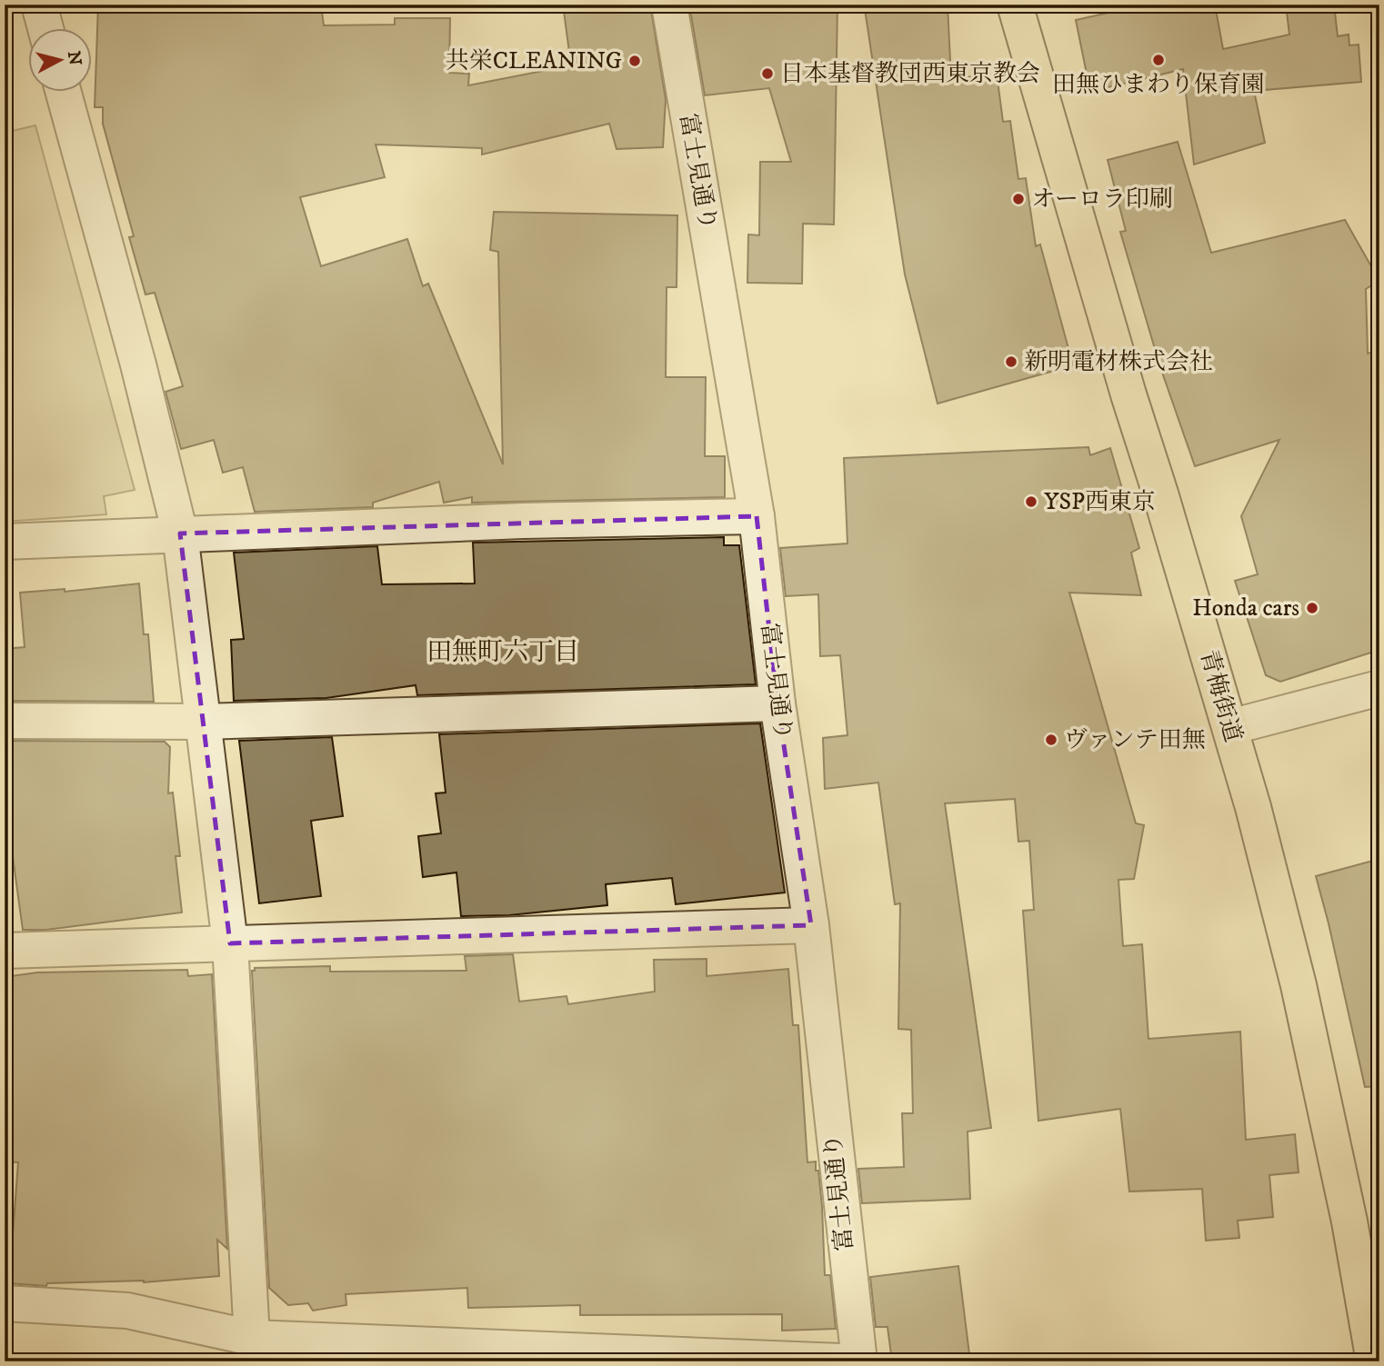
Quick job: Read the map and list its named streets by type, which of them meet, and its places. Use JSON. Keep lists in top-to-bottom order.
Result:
{
  "streets": {
    "main road": ["青梅街道"],
    "street": ["富士見通り"]
  },
  "districts": ["田無町六丁目"],
  "places": [
    "田無ひまわり保育園",
    "共栄CLEANING",
    "日本基督教団西東京教会",
    "オーロラ印刷",
    "新明電材株式会社",
    "YSP西東京",
    "Honda cars",
    "ヴァンテ田無"
  ],
  "north": "right"
}
